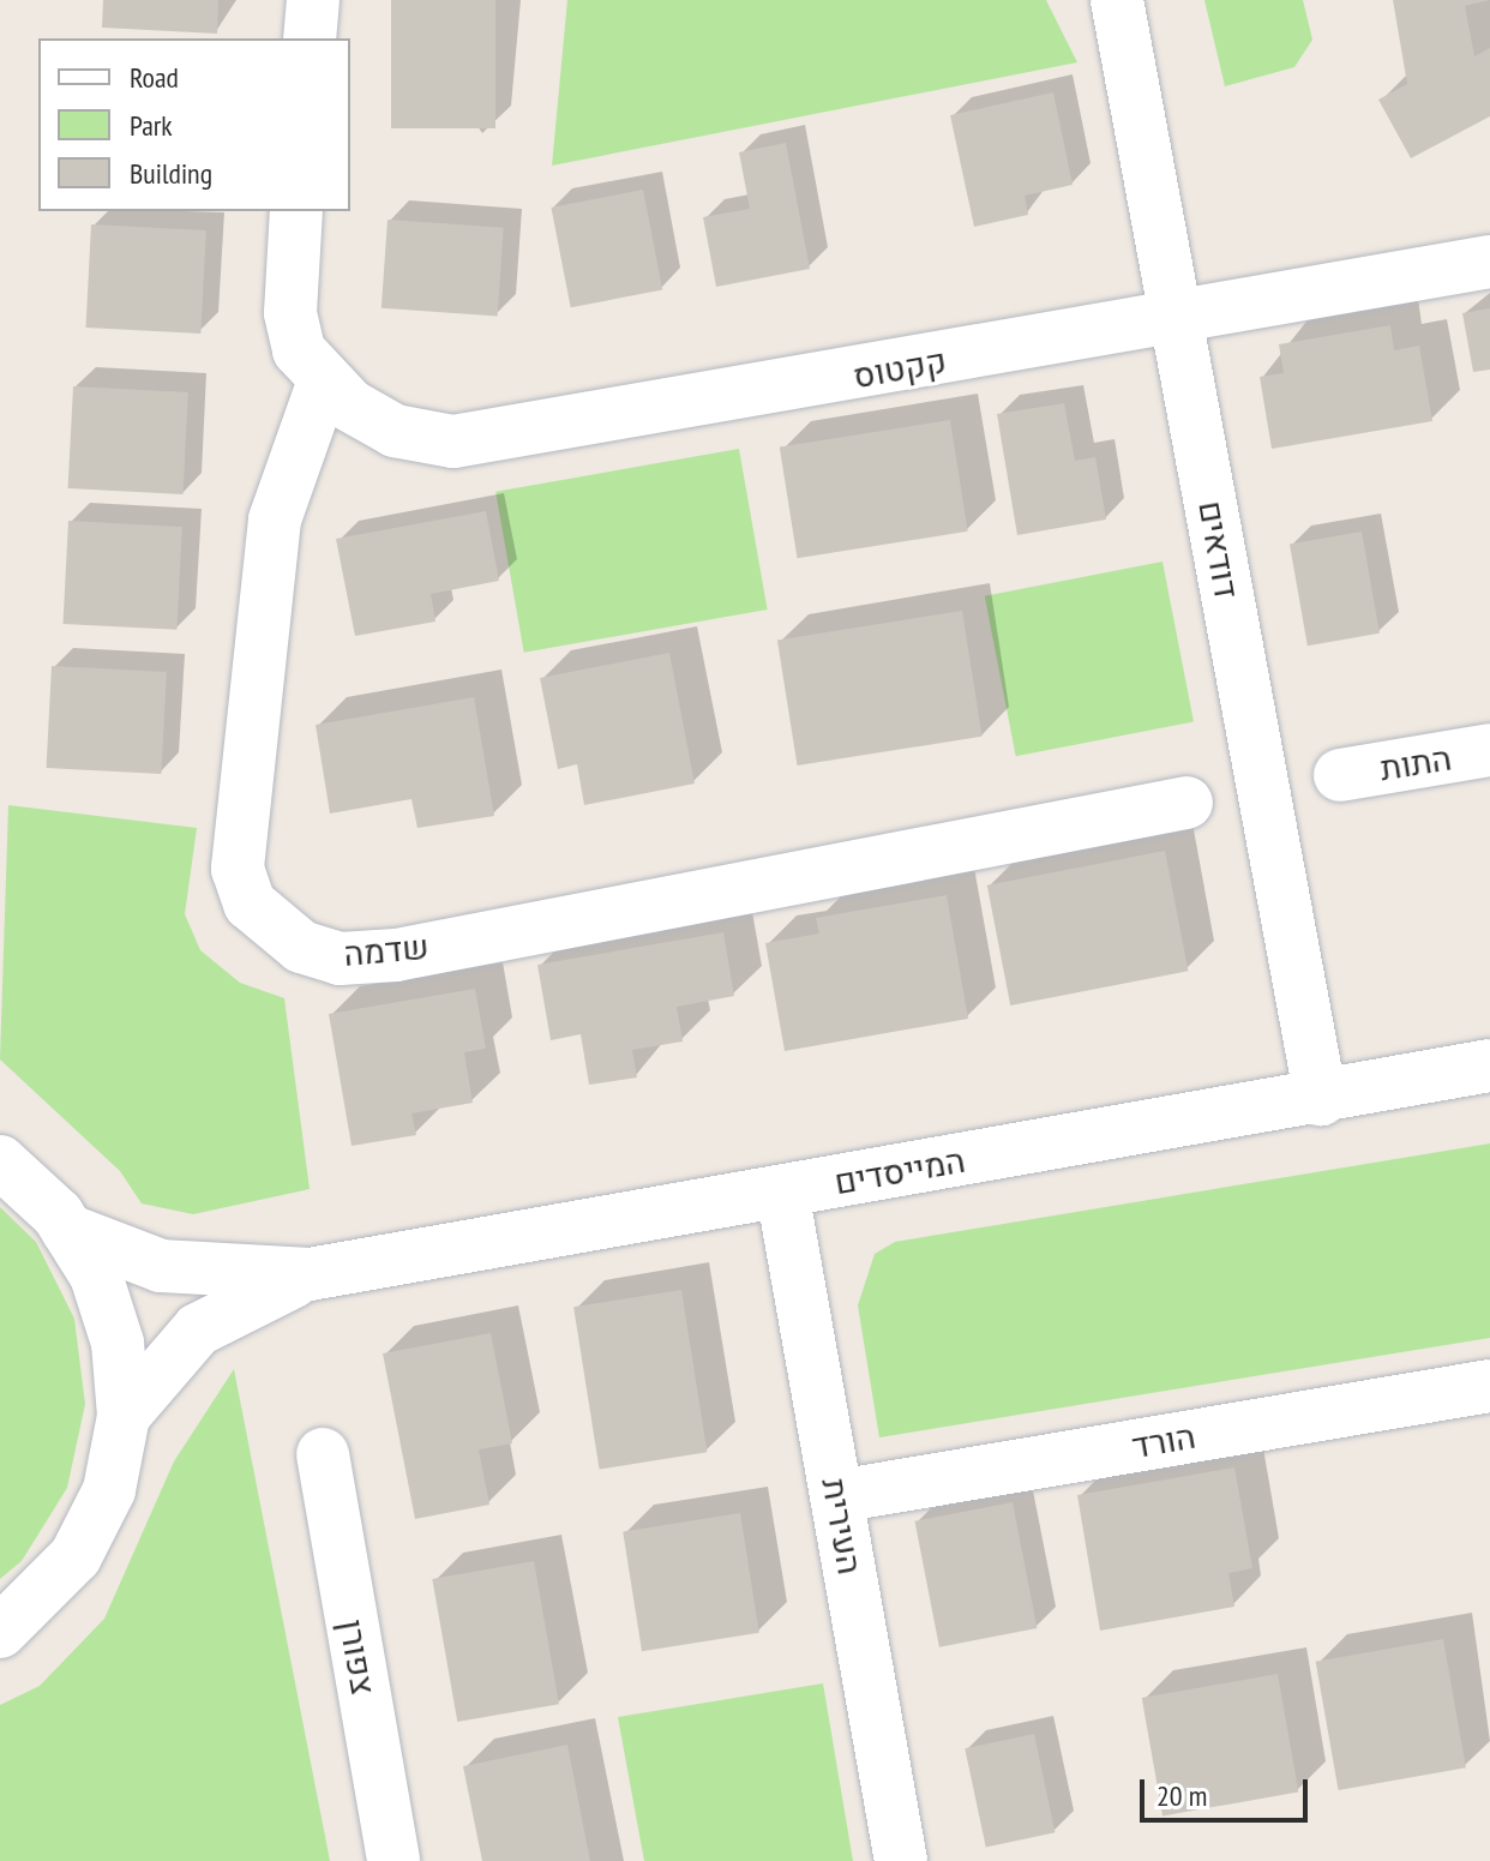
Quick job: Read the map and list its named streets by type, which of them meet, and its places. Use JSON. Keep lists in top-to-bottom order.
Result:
{
  "streets": {
    "street": [
      "קקטוס",
      "דודאים",
      "התות",
      "שדמה",
      "המייסדים",
      "הורד",
      "העירית",
      "צפורן"
    ]
  },
  "crossings": [
    ["קקטוס", "דודאים"],
    ["קקטוס", "שדמה"],
    ["דודאים", "המייסדים"],
    ["המייסדים", "העירית"],
    ["הורד", "העירית"]
  ],
  "legend": ["Road", "Park", "Building"],
  "scale_bar": "20 m"
}
